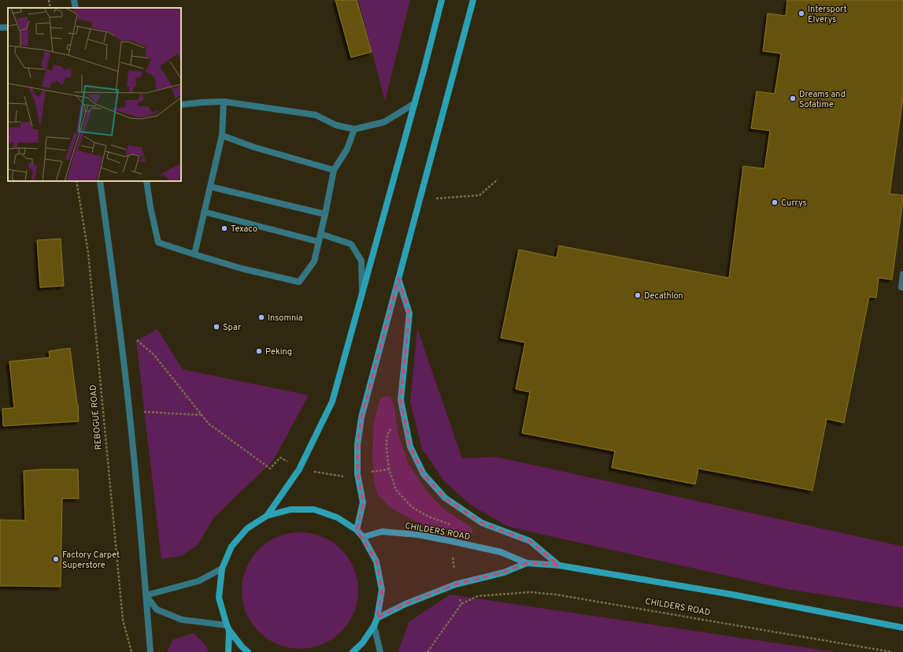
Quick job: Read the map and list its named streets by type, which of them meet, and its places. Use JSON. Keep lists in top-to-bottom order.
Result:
{
  "streets": {
    "main road": ["CHILDERS ROAD"],
    "path": ["REBOGUE ROAD"]
  },
  "places": [
    "Intersport Elverys",
    "Dreams and Sofatime",
    "Currys",
    "Texaco",
    "Decathlon",
    "Insomnia",
    "Spar",
    "Peking",
    "Factory Carpet Superstore"
  ]
}
